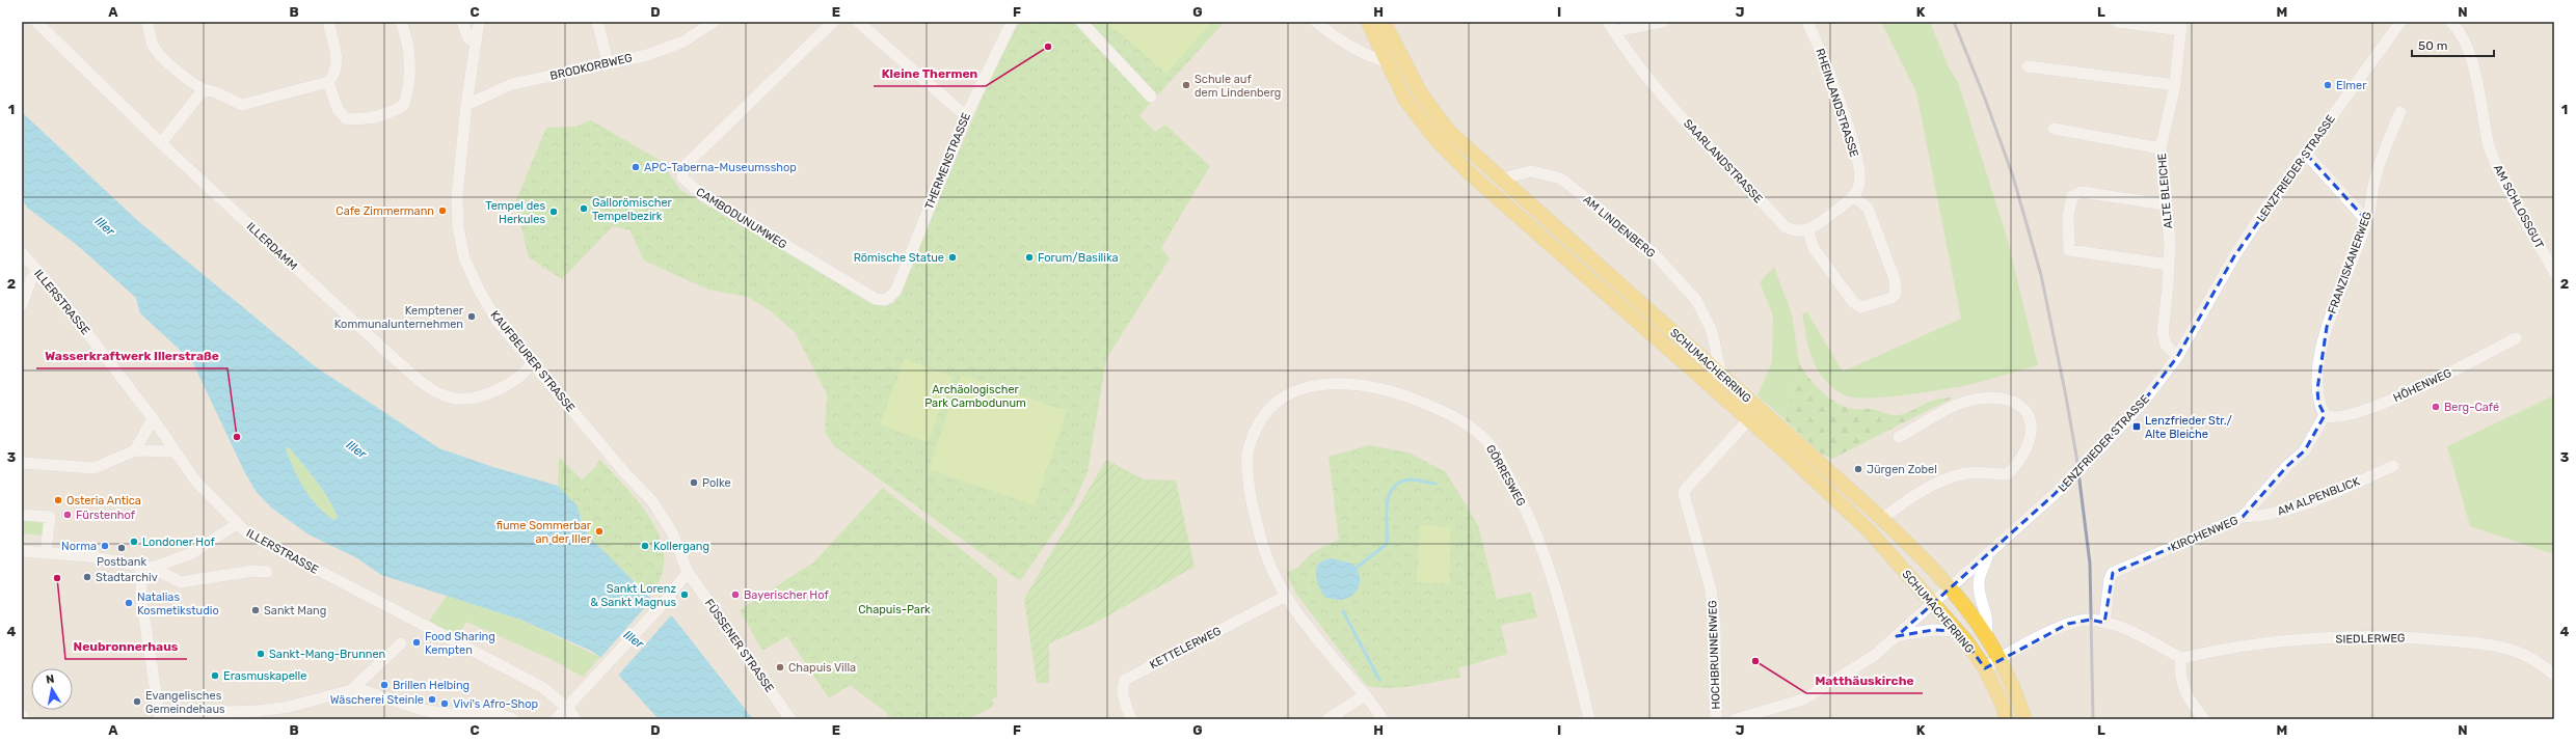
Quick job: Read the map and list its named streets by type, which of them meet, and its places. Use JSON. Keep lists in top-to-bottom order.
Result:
{
  "streets": {
    "main road": ["SCHUMACHERRING"],
    "street": [
      "BRODKORBWEG",
      "RHEINLANDSTRASSE",
      "THERMENSTRASSE",
      "SAARLANDSTRASSE",
      "LENZFRIEDER STRASSE",
      "ALTE BLEICHE",
      "AM SCHLOSSGUT",
      "CAMBODUNUMWEG",
      "AM LINDENBERG",
      "ILLERDAMM",
      "FRANZISKANERWEG",
      "ILLERSTRASSE",
      "KAUFBEURER STRASSE",
      "HÖHENWEG",
      "GÖRRESWEG",
      "AM ALPENBLICK",
      "KIRCHENWEG",
      "SIEDLERWEG",
      "FÜSSENER STRASSE",
      "KETTELERWEG",
      "HOCHBRUNNENWEG"
    ]
  },
  "crossings": [
    ["BRODKORBWEG", "KAUFBEURER STRASSE"],
    ["THERMENSTRASSE", "CAMBODUNUMWEG"],
    ["LENZFRIEDER STRASSE", "ALTE BLEICHE"],
    ["LENZFRIEDER STRASSE", "SCHUMACHERRING"],
    ["AM LINDENBERG", "SCHUMACHERRING"],
    ["ILLERDAMM", "KAUFBEURER STRASSE"],
    ["FRANZISKANERWEG", "HÖHENWEG"],
    ["FRANZISKANERWEG", "KIRCHENWEG"],
    ["KAUFBEURER STRASSE", "FÜSSENER STRASSE"],
    ["SCHUMACHERRING", "HOCHBRUNNENWEG"],
    ["HÖHENWEG", "KIRCHENWEG"],
    ["GÖRRESWEG", "KETTELERWEG"],
    ["AM ALPENBLICK", "KIRCHENWEG"]
  ],
  "water": ["Iller"],
  "parks": ["Archäologischer Park Cambodunum", "Chapuis-Park"],
  "places": {
    "other": [
      "Kleine Thermen",
      "Schule auf dem Lindenberg",
      "Elmer",
      "APC-Taberna-Museumsshop",
      "Gallorömischer Tempelbezirk",
      "Cafe Zimmermann",
      "Tempel des Herkules",
      "Römische Statue",
      "Forum/Basilika",
      "Kemptener Kommunalunternehmen",
      "Berg-Café",
      "Wasserkraftwerk Illerstraße",
      "Jürgen Zobel",
      "Polke",
      "Osteria Antica",
      "Fürstenhof",
      "fiume Sommerbar an der Iller",
      "Londoner Hof",
      "Norma",
      "Kollergang",
      "Postbank",
      "Stadtarchiv",
      "Neubronnerhaus",
      "Sankt Lorenz & Sankt Magnus",
      "Bayerischer Hof",
      "Natalias Kosmetikstudio",
      "Sankt Mang",
      "Food Sharing Kempten",
      "Sankt-Mang-Brunnen",
      "Matthäuskirche",
      "Chapuis Villa",
      "Erasmuskapelle",
      "Brillen Helbing",
      "Wäscherei Steinle",
      "Evangelisches Gemeindehaus",
      "Vivi's Afro-Shop"
    ],
    "transit": ["Lenzfrieder Str./ Alte Bleiche"]
  },
  "scale_bar": "50 m",
  "north": "top",
  "grid": {
    "columns": [
      "A",
      "B",
      "C",
      "D",
      "E",
      "F",
      "G",
      "H",
      "I",
      "J",
      "K",
      "L",
      "M",
      "N"
    ],
    "rows": [
      "1",
      "2",
      "3",
      "4"
    ]
  }
}
